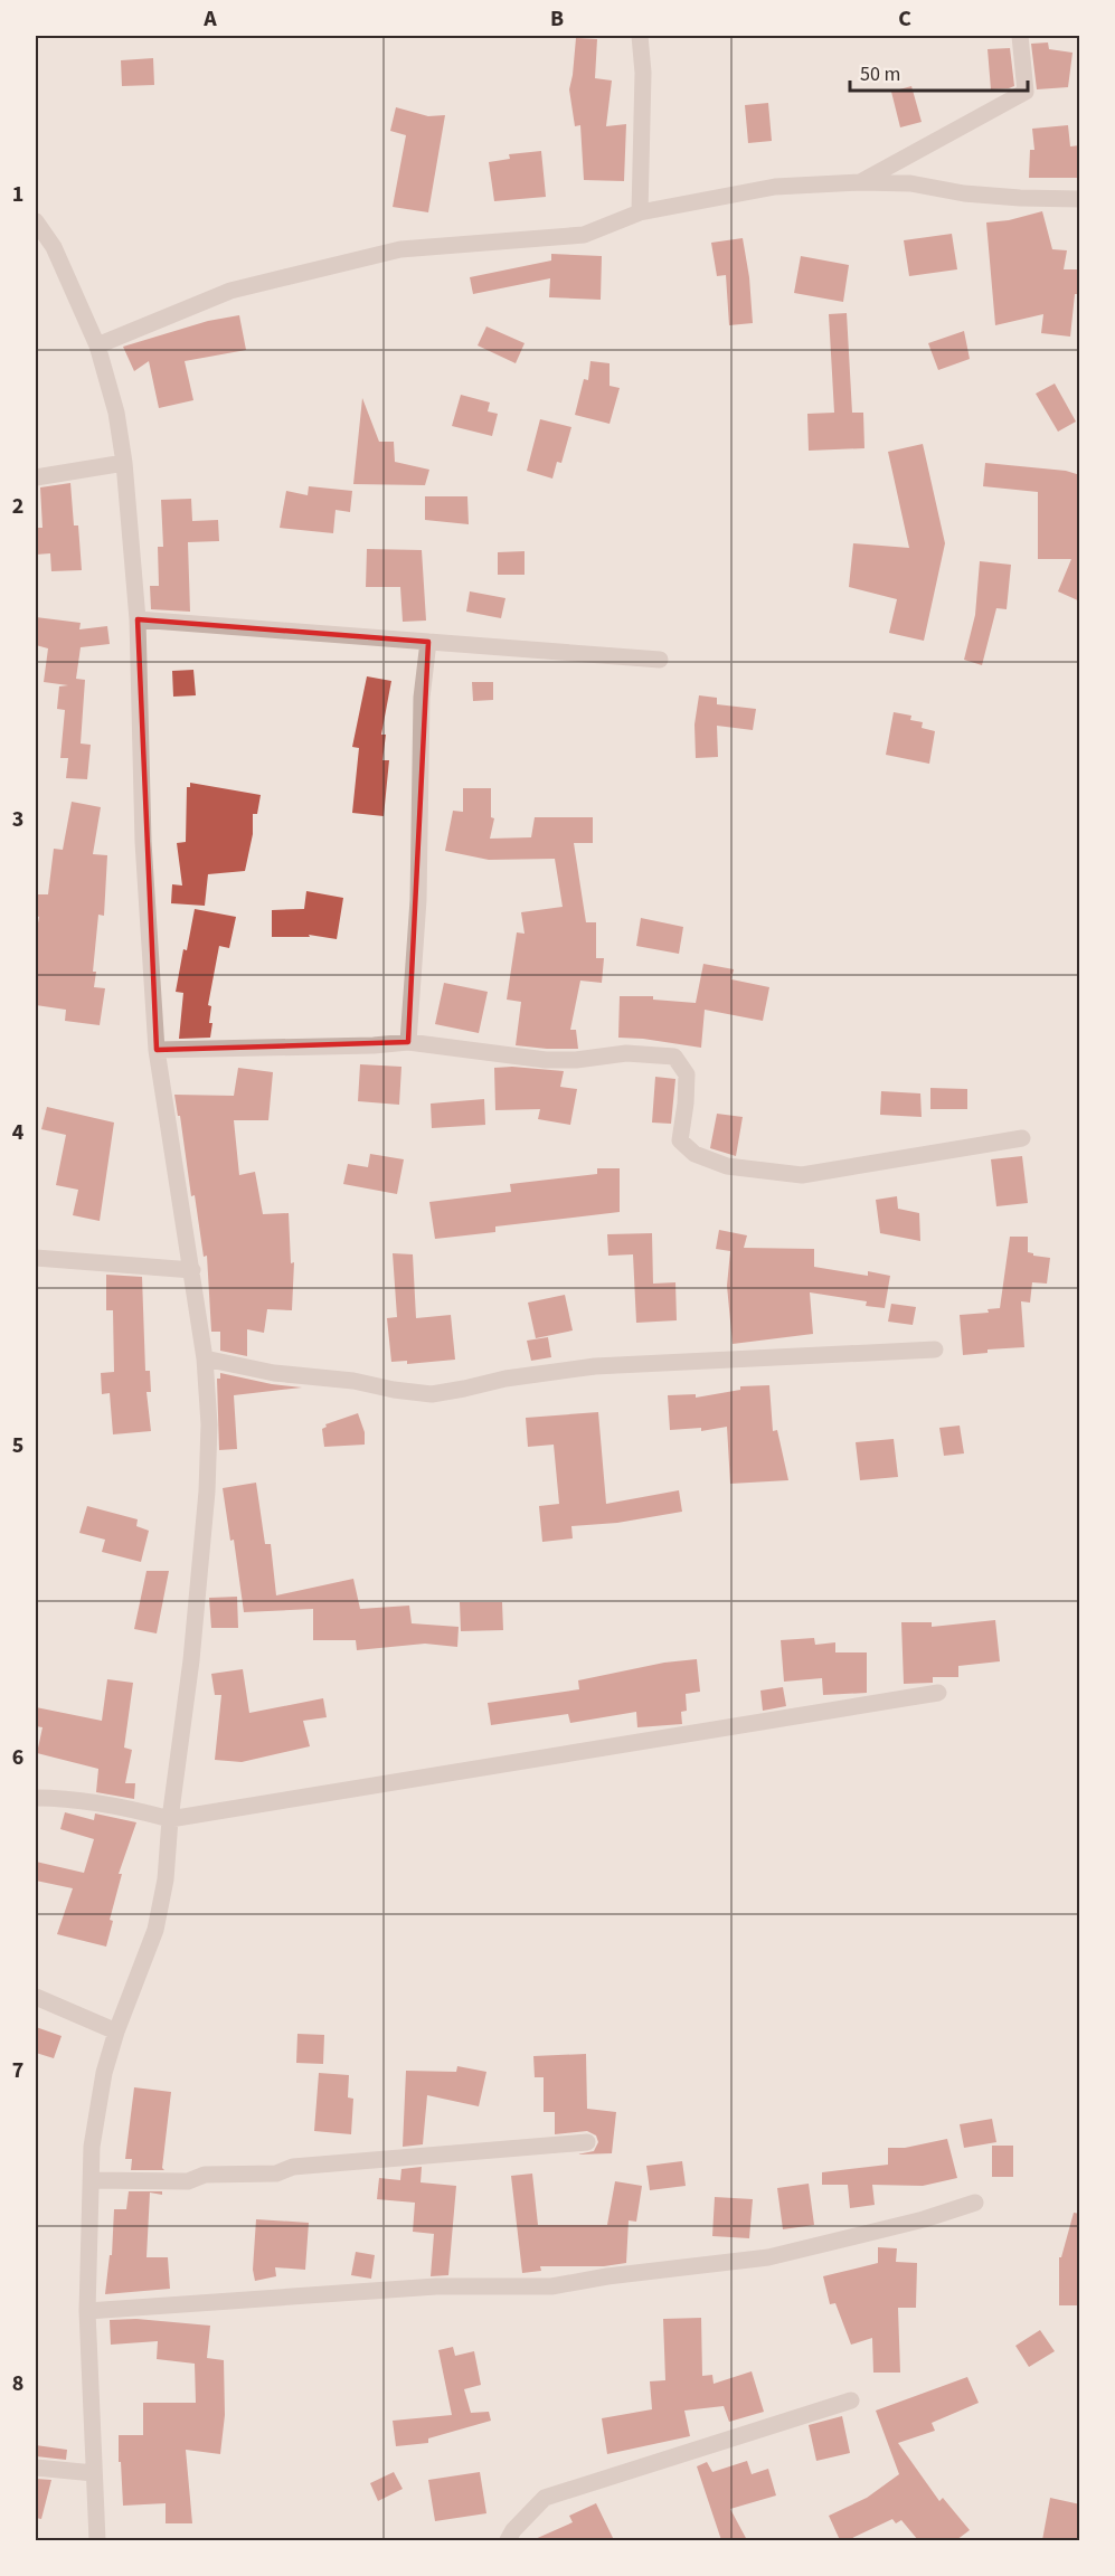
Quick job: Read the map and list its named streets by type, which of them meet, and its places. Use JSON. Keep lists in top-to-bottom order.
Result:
{
  "scale_bar": "50 m",
  "grid": {
    "columns": ["A", "B", "C"],
    "rows": [
      "1",
      "2",
      "3",
      "4",
      "5",
      "6",
      "7",
      "8"
    ]
  }
}
